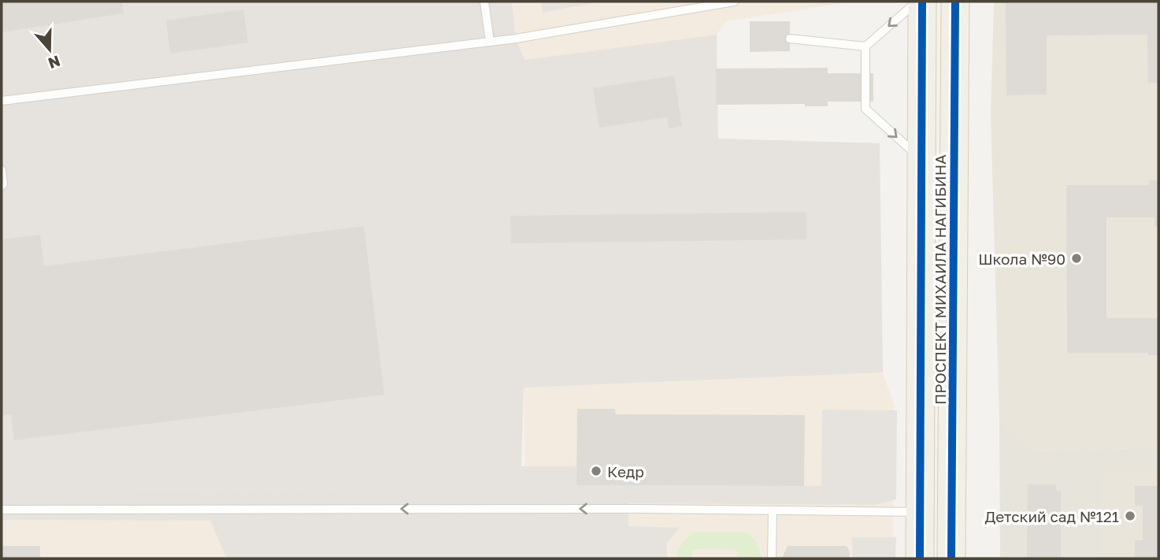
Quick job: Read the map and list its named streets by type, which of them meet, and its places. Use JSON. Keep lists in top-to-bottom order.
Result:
{
  "streets": {
    "main road": ["ПРОСПЕКТ МИХАИЛА НАГИБИНА"]
  },
  "places": ["Школа №90", "Кедр", "Детский сад №121"],
  "north": "bottom"
}
